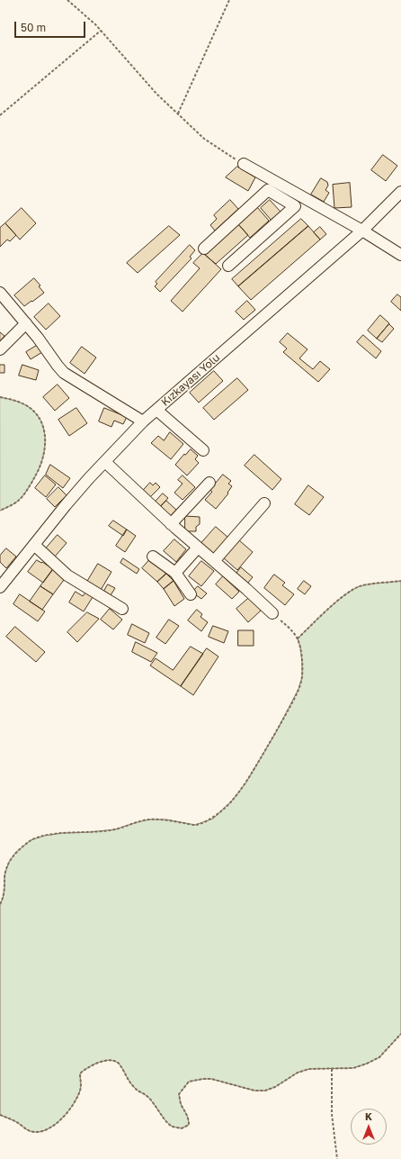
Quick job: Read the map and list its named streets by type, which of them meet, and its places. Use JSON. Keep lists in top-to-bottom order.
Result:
{
  "streets": {
    "street": ["Kızkayası Yolu"]
  },
  "scale_bar": "50 m",
  "north": "top"
}
